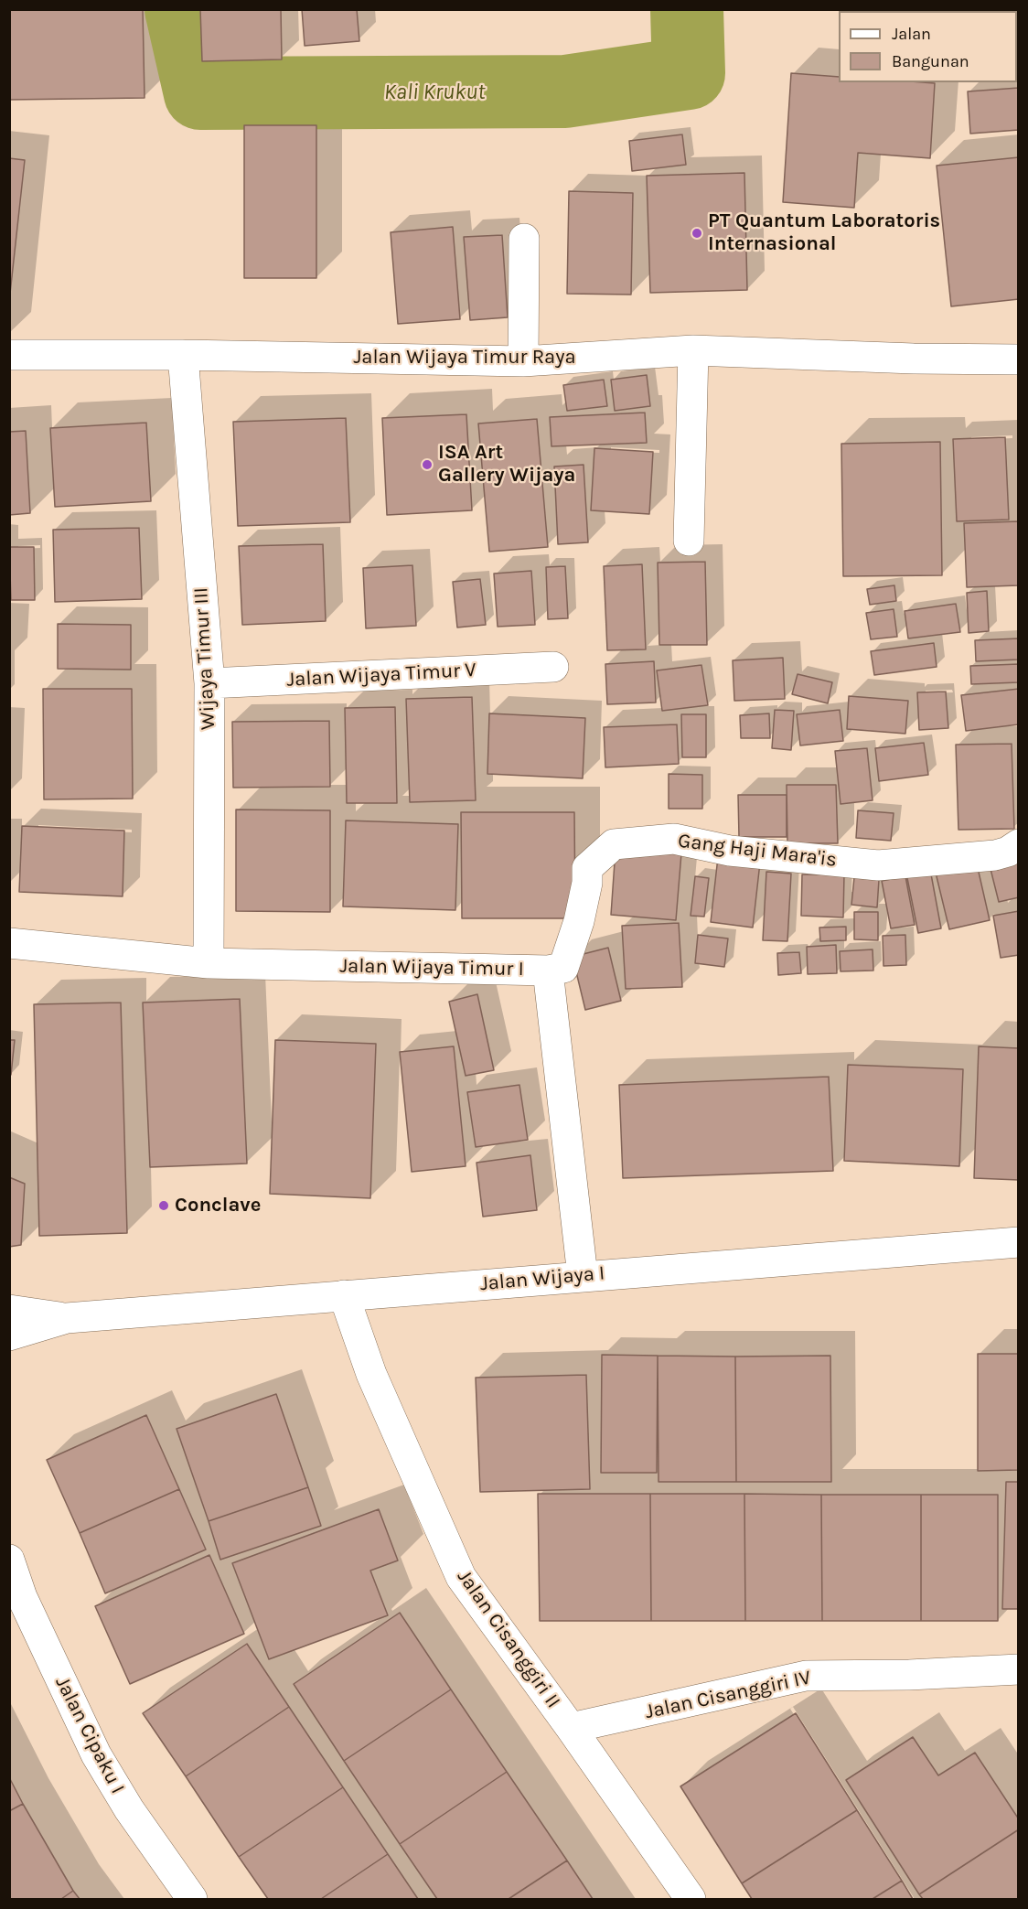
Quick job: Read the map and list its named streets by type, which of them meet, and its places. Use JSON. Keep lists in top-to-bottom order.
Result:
{
  "streets": {
    "street": [
      "Jalan Wijaya Timur Raya",
      "Wijaya Timur III",
      "Jalan Wijaya Timur V",
      "Gang Haji Mara'is",
      "Jalan Wijaya Timur I",
      "Jalan Wijaya I",
      "Jalan Cisanggiri II",
      "Jalan Cisanggiri IV",
      "Jalan Cipaku I"
    ]
  },
  "crossings": [
    ["Jalan Wijaya Timur Raya", "Wijaya Timur III"],
    ["Wijaya Timur III", "Jalan Wijaya Timur V"],
    ["Wijaya Timur III", "Jalan Wijaya Timur I"],
    ["Gang Haji Mara'is", "Jalan Wijaya Timur I"],
    ["Jalan Wijaya Timur I", "Jalan Wijaya I"],
    ["Jalan Wijaya I", "Jalan Cisanggiri II"],
    ["Jalan Cisanggiri II", "Jalan Cisanggiri IV"]
  ],
  "water": ["Kali Krukut"],
  "places": ["PT Quantum Laboratoris Internasional", "ISA Art Gallery Wijaya", "Conclave"],
  "legend": ["Jalan", "Bangunan"]
}
